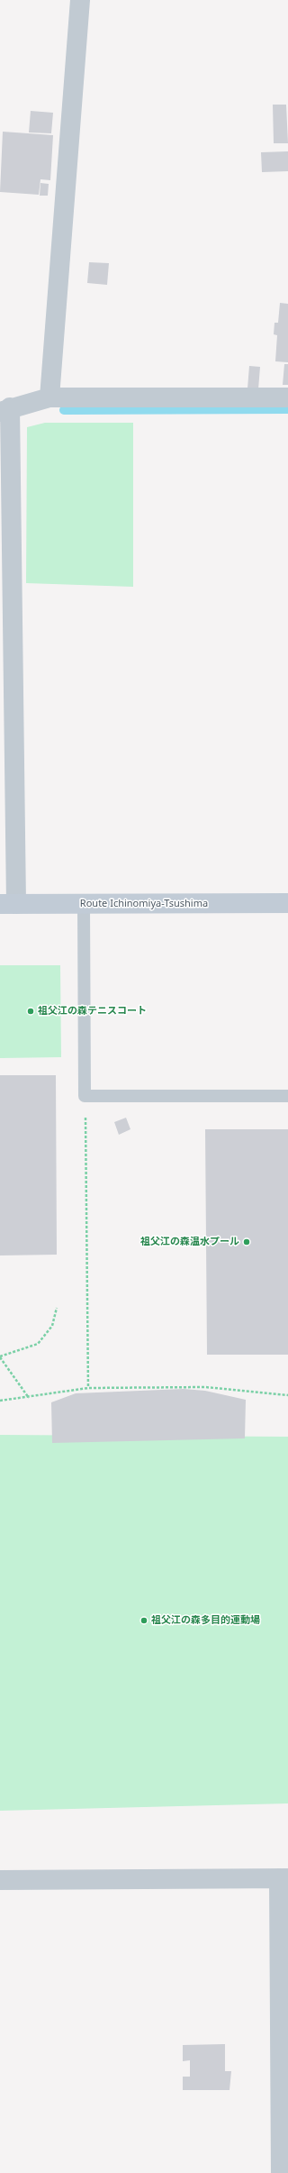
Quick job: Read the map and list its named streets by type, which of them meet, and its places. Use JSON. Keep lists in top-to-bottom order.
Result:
{
  "streets": {
    "main road": ["Route Ichinomiya-Tsushima"]
  },
  "places": ["祖父江の森テニスコート", "祖父江の森温水プール", "祖父江の森多目的運動場"]
}
